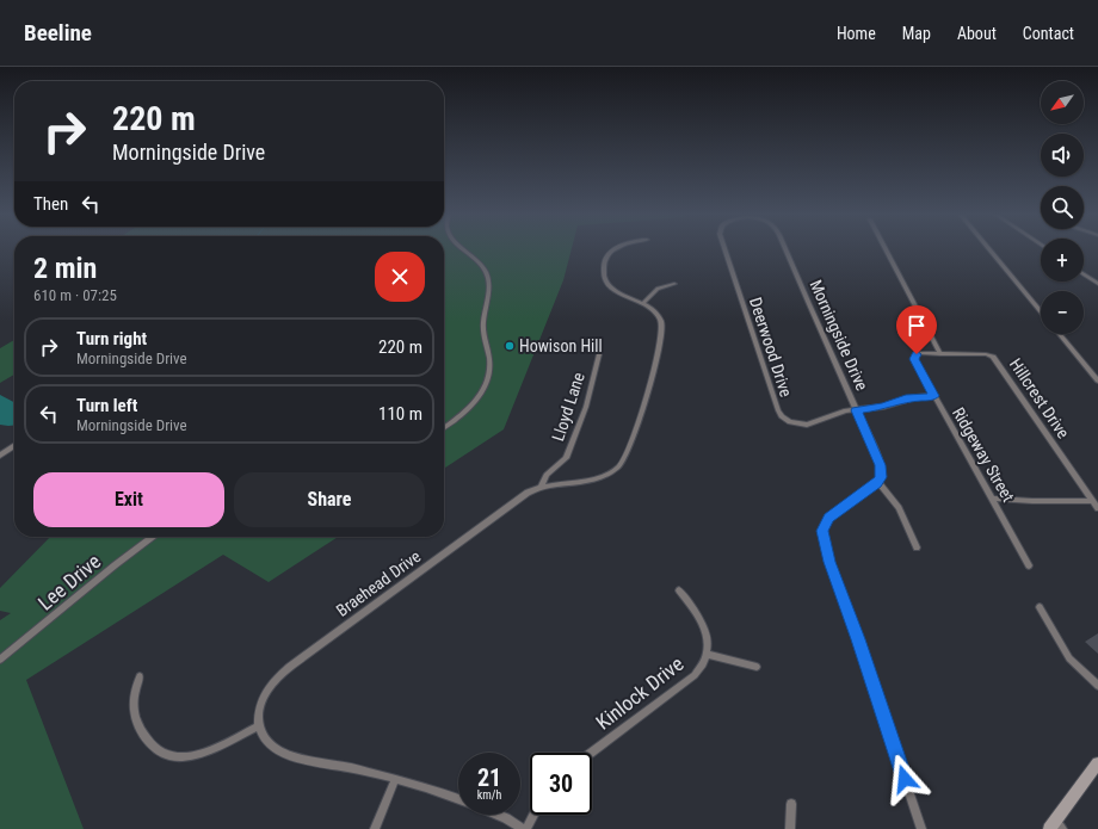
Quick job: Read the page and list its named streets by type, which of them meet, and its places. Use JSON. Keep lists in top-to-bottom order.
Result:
{
  "streets": {
    "street": [
      "Morningside Drive",
      "Deerwood Drive",
      "Hillcrest Drive",
      "Lloyd Lane",
      "Ridgeway Street",
      "Lee Drive",
      "Braehead Drive",
      "Kinlock Drive"
    ]
  },
  "crossings": [
    ["Morningside Drive", "Deerwood Drive"],
    ["Deerwood Drive", "Ridgeway Street"],
    ["Hillcrest Drive", "Ridgeway Street"],
    ["Lloyd Lane", "Braehead Drive"]
  ],
  "places": ["Howison Hill"],
  "north": "bottom left",
  "page": {
    "header": "Beeline",
    "nav": [
      "Home",
      "Map",
      "About",
      "Contact"
    ],
    "map_buttons": ["+", "−"],
    "turn": ["220 m", "Morningside Drive"],
    "then": "Then",
    "heading": ["2 min", "610 m · 07:25"],
    "list": [
      {
        "name": "Turn right",
        "note": "Morningside Drive",
        "value": "220 m"
      },
      {
        "name": "Turn left",
        "note": "Morningside Drive",
        "value": "110 m"
      }
    ],
    "buttons": ["Exit", "Share"],
    "speed": "21 km/h",
    "limit": "30"
  }
}
